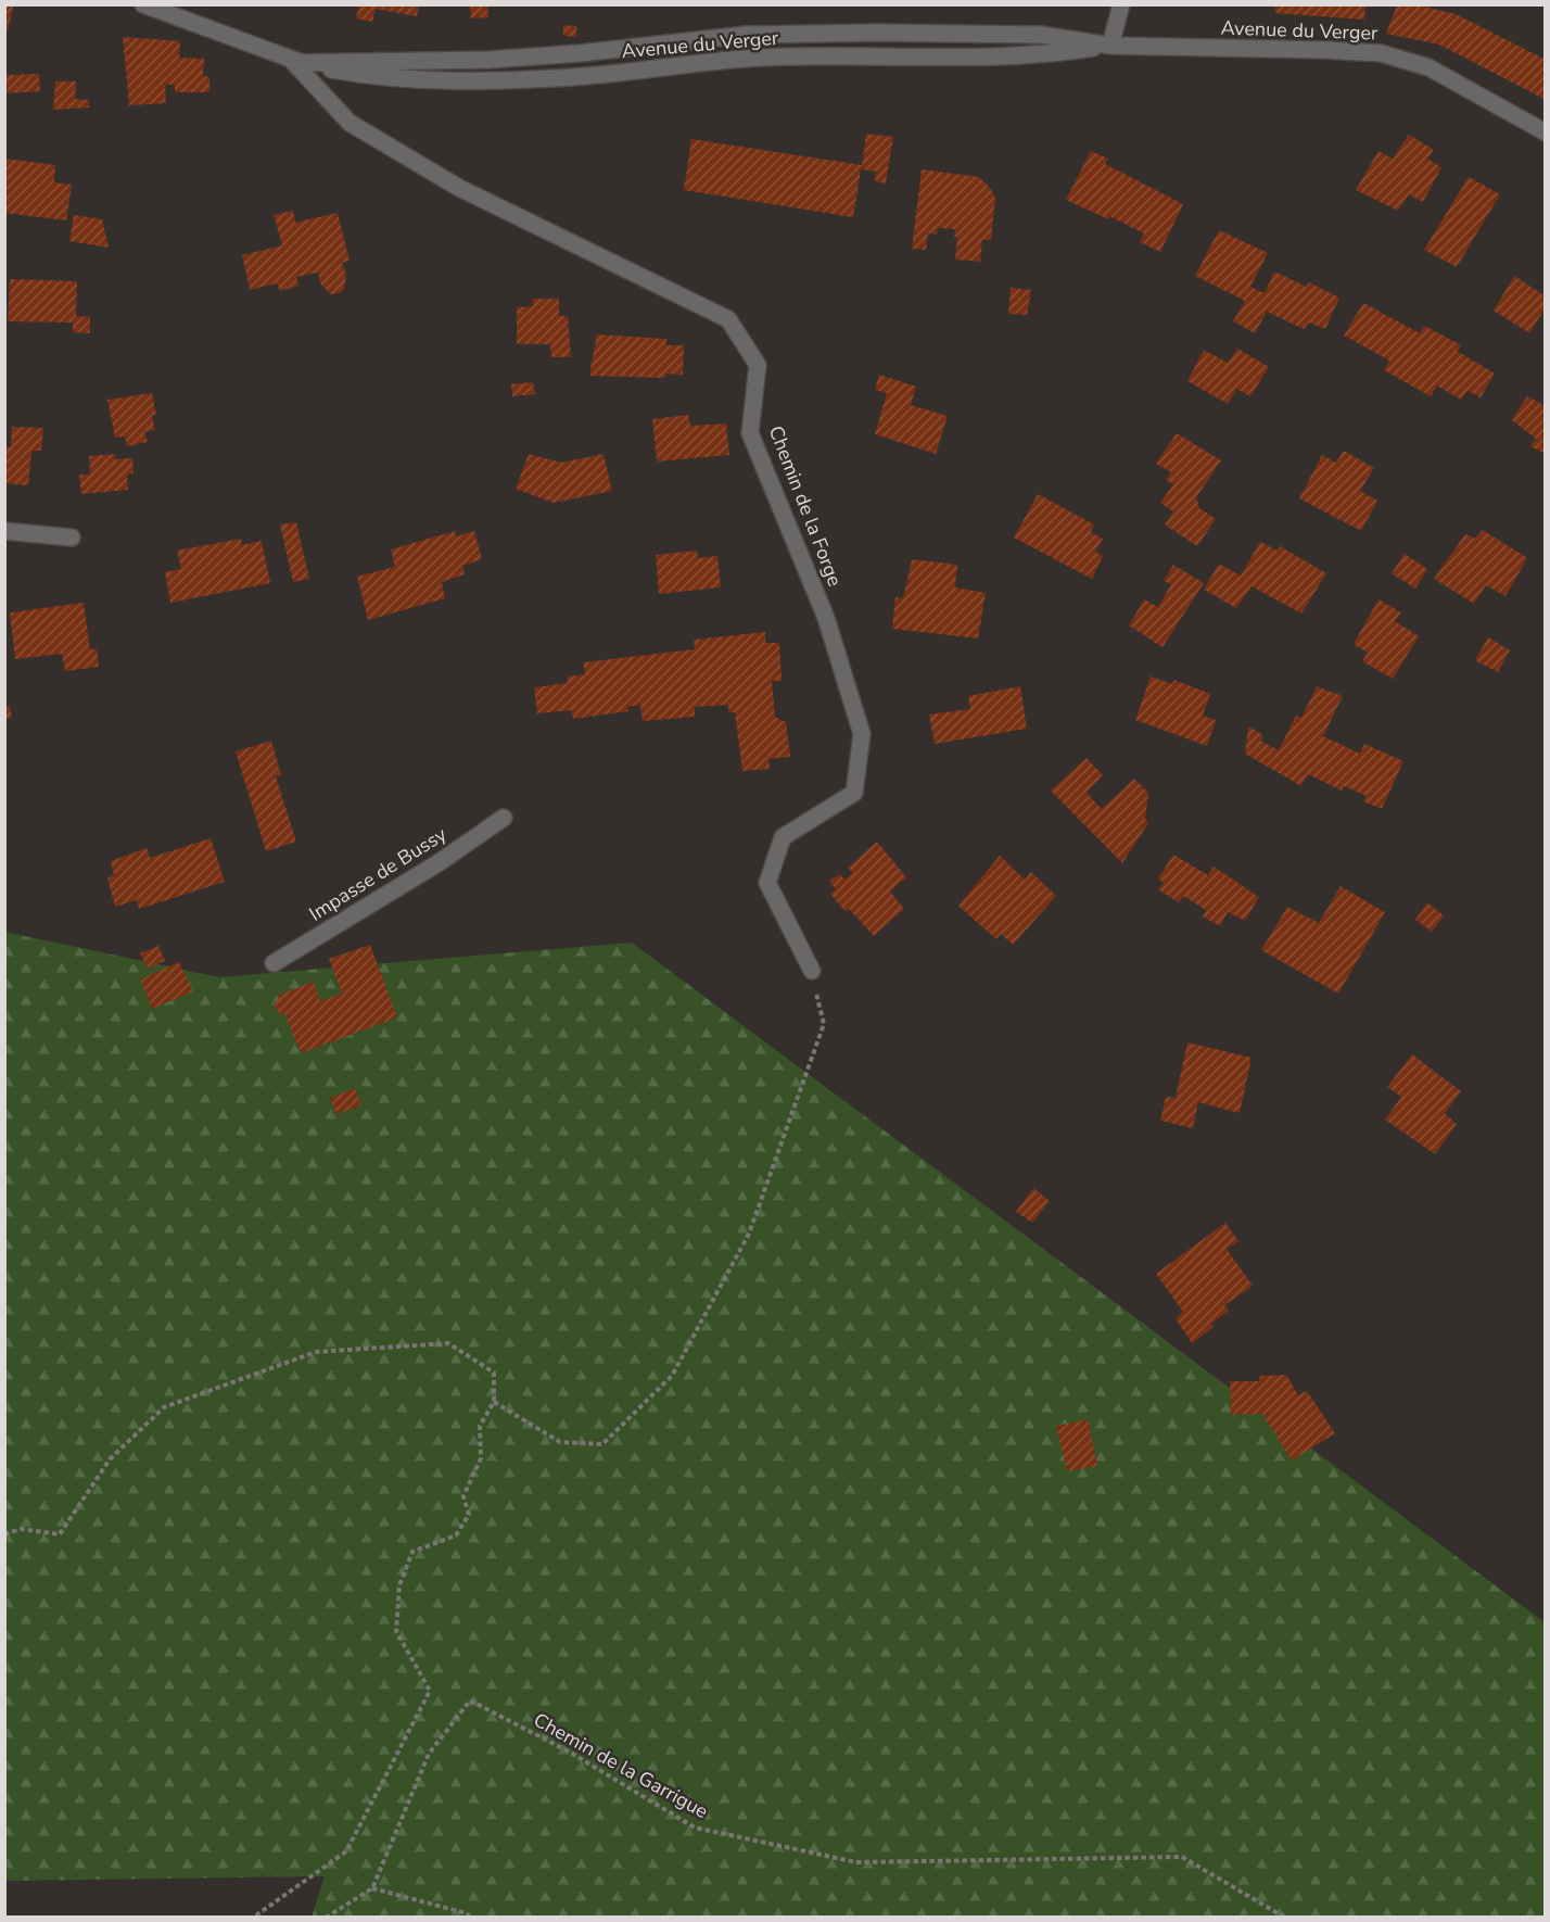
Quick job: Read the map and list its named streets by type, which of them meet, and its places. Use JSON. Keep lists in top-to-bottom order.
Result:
{
  "streets": {
    "street": ["Avenue du Verger", "Chemin de la Forge", "Impasse de Bussy"],
    "path": ["Chemin de la Garrigue"]
  },
  "crossings": [
    ["Avenue du Verger", "Chemin de la Forge"]
  ]
}
